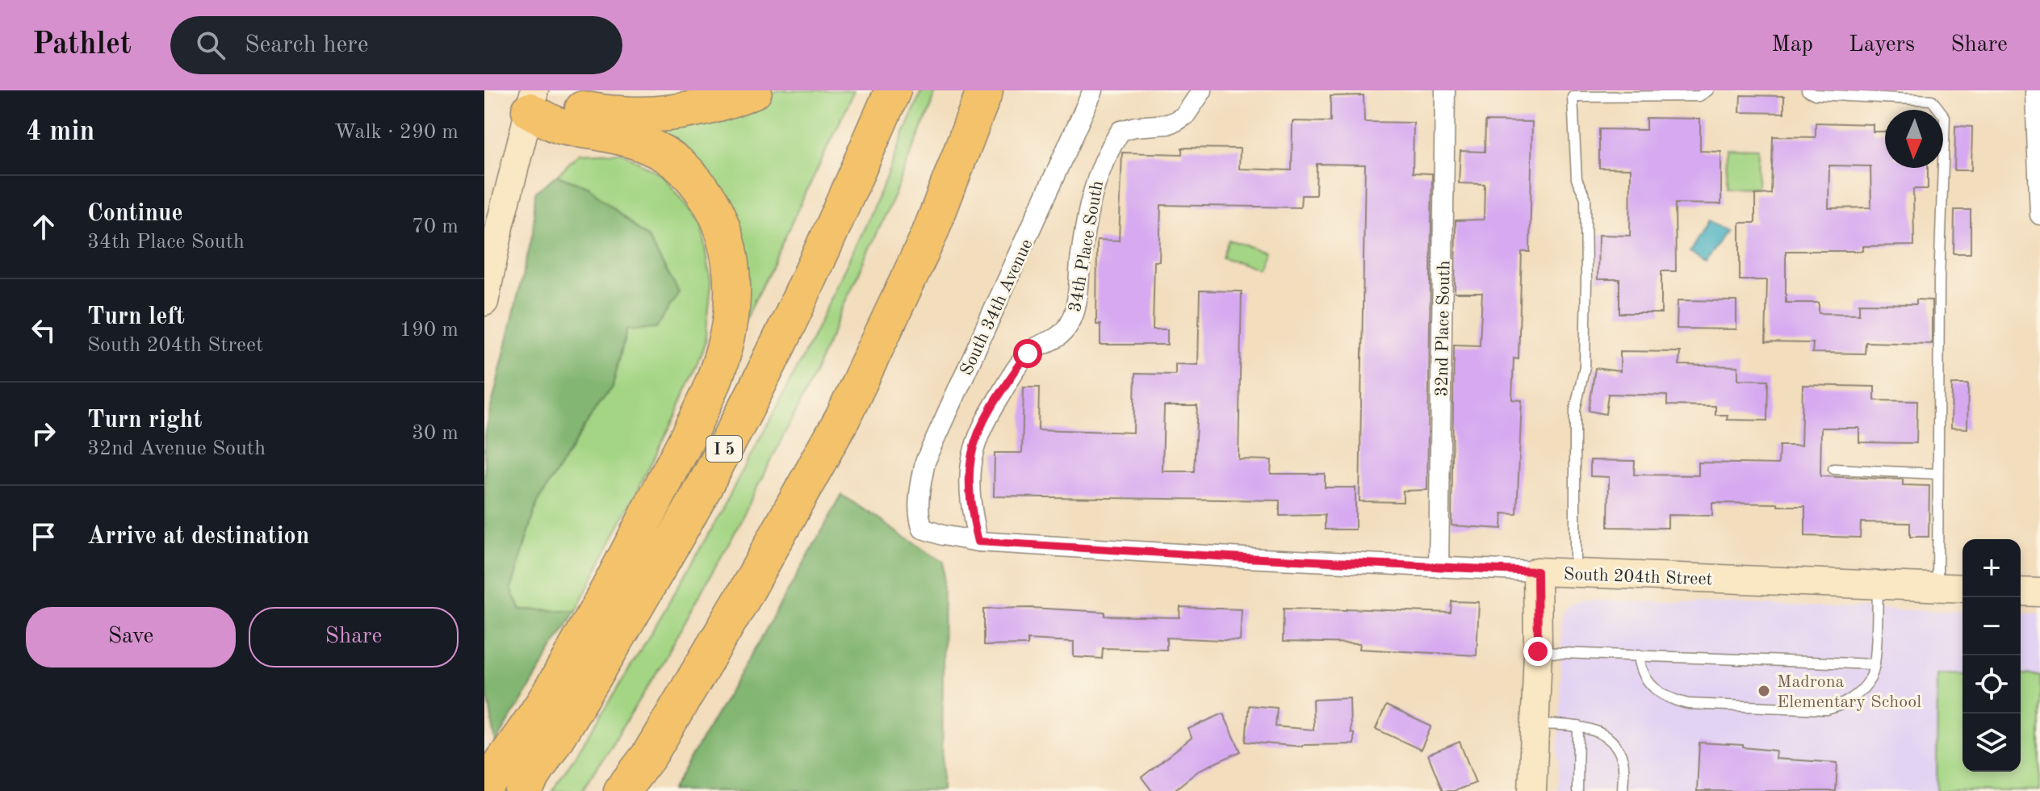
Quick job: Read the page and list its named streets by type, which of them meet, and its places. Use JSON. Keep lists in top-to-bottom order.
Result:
{
  "streets": {
    "highway": ["I 5"],
    "street": [
      "34th Place South",
      "South 34th Avenue",
      "32nd Place South",
      "South 204th Street"
    ]
  },
  "crossings": [
    ["34th Place South", "South 204th Street"],
    ["South 34th Avenue", "South 204th Street"],
    ["32nd Place South", "South 204th Street"]
  ],
  "places": ["Madrona Elementary School"],
  "north": "bottom",
  "page": {
    "header": "Pathlet",
    "search": "Search here",
    "nav": ["Map", "Layers", "Share"],
    "heading": ["4 min", "Walk · 290 m"],
    "list": [
      ["Continue", "34th Place South", "70 m"],
      ["Turn left", "South 204th Street", "190 m"],
      ["Turn right", "32nd Avenue South", "30 m"],
      "Arrive at destination"
    ],
    "map_buttons": ["+", "−"],
    "buttons": ["Save", "Share"]
  }
}
